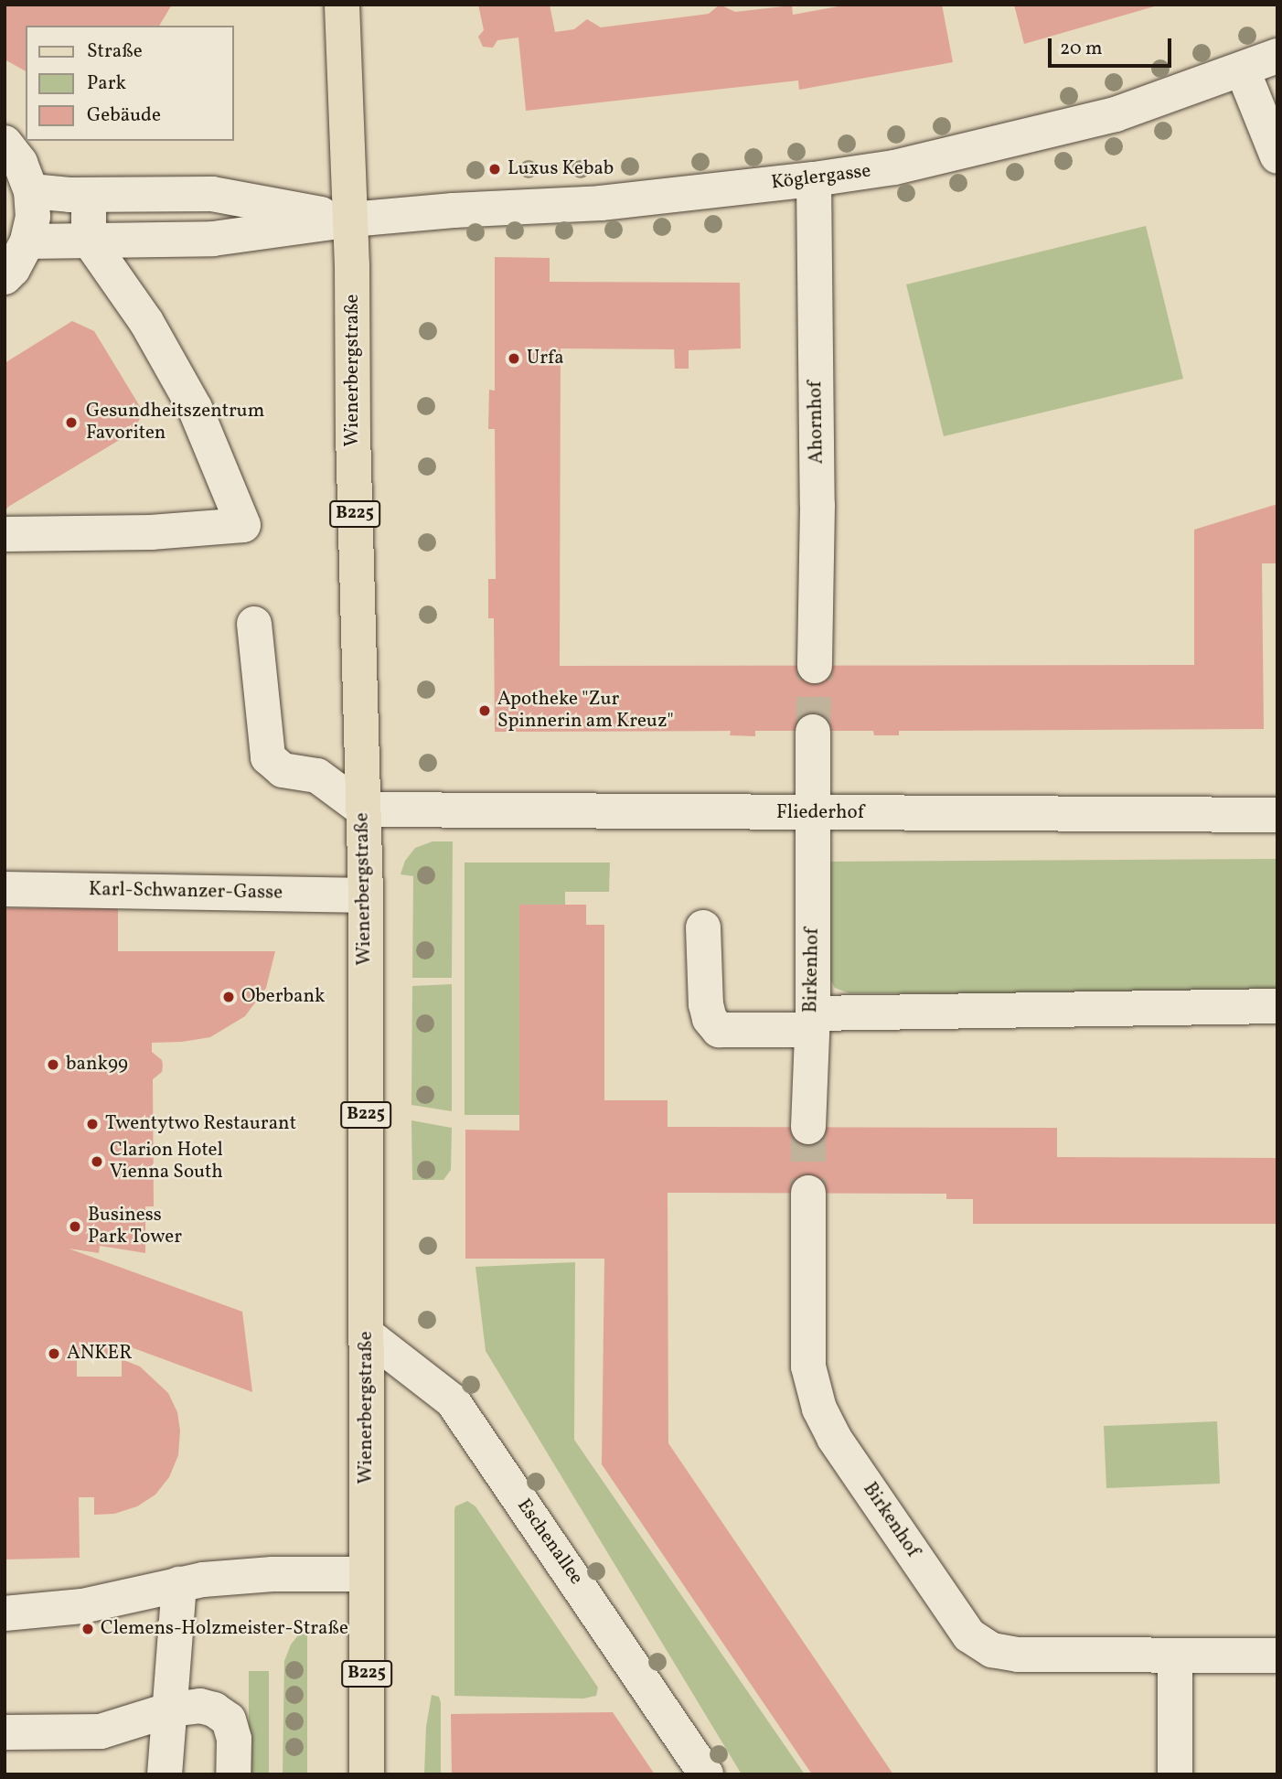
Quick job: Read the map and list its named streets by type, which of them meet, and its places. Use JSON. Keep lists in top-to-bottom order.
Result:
{
  "streets": {
    "main road": ["Wienerbergstraße", "B225"],
    "street": [
      "Köglergasse",
      "Ahornhof",
      "Fliederhof",
      "Karl-Schwanzer-Gasse",
      "Birkenhof",
      "Eschenallee"
    ]
  },
  "crossings": [
    ["Köglergasse", "Wienerbergstraße"],
    ["Köglergasse", "Ahornhof"],
    ["Wienerbergstraße", "Fliederhof"],
    ["Wienerbergstraße", "Karl-Schwanzer-Gasse"],
    ["Wienerbergstraße", "Eschenallee"],
    ["Fliederhof", "Birkenhof"]
  ],
  "places": [
    "Luxus Kebab",
    "Urfa",
    "Gesundheitszentrum Favoriten",
    "Apotheke \"Zur Spinnerin am Kreuz\"",
    "Oberbank",
    "bank99",
    "Twentytwo Restaurant",
    "Clarion Hotel Vienna South",
    "Business Park Tower",
    "ANKER",
    "Clemens-Holzmeister-Straße"
  ],
  "legend": ["Straße", "Park", "Gebäude"],
  "scale_bar": "20 m"
}
